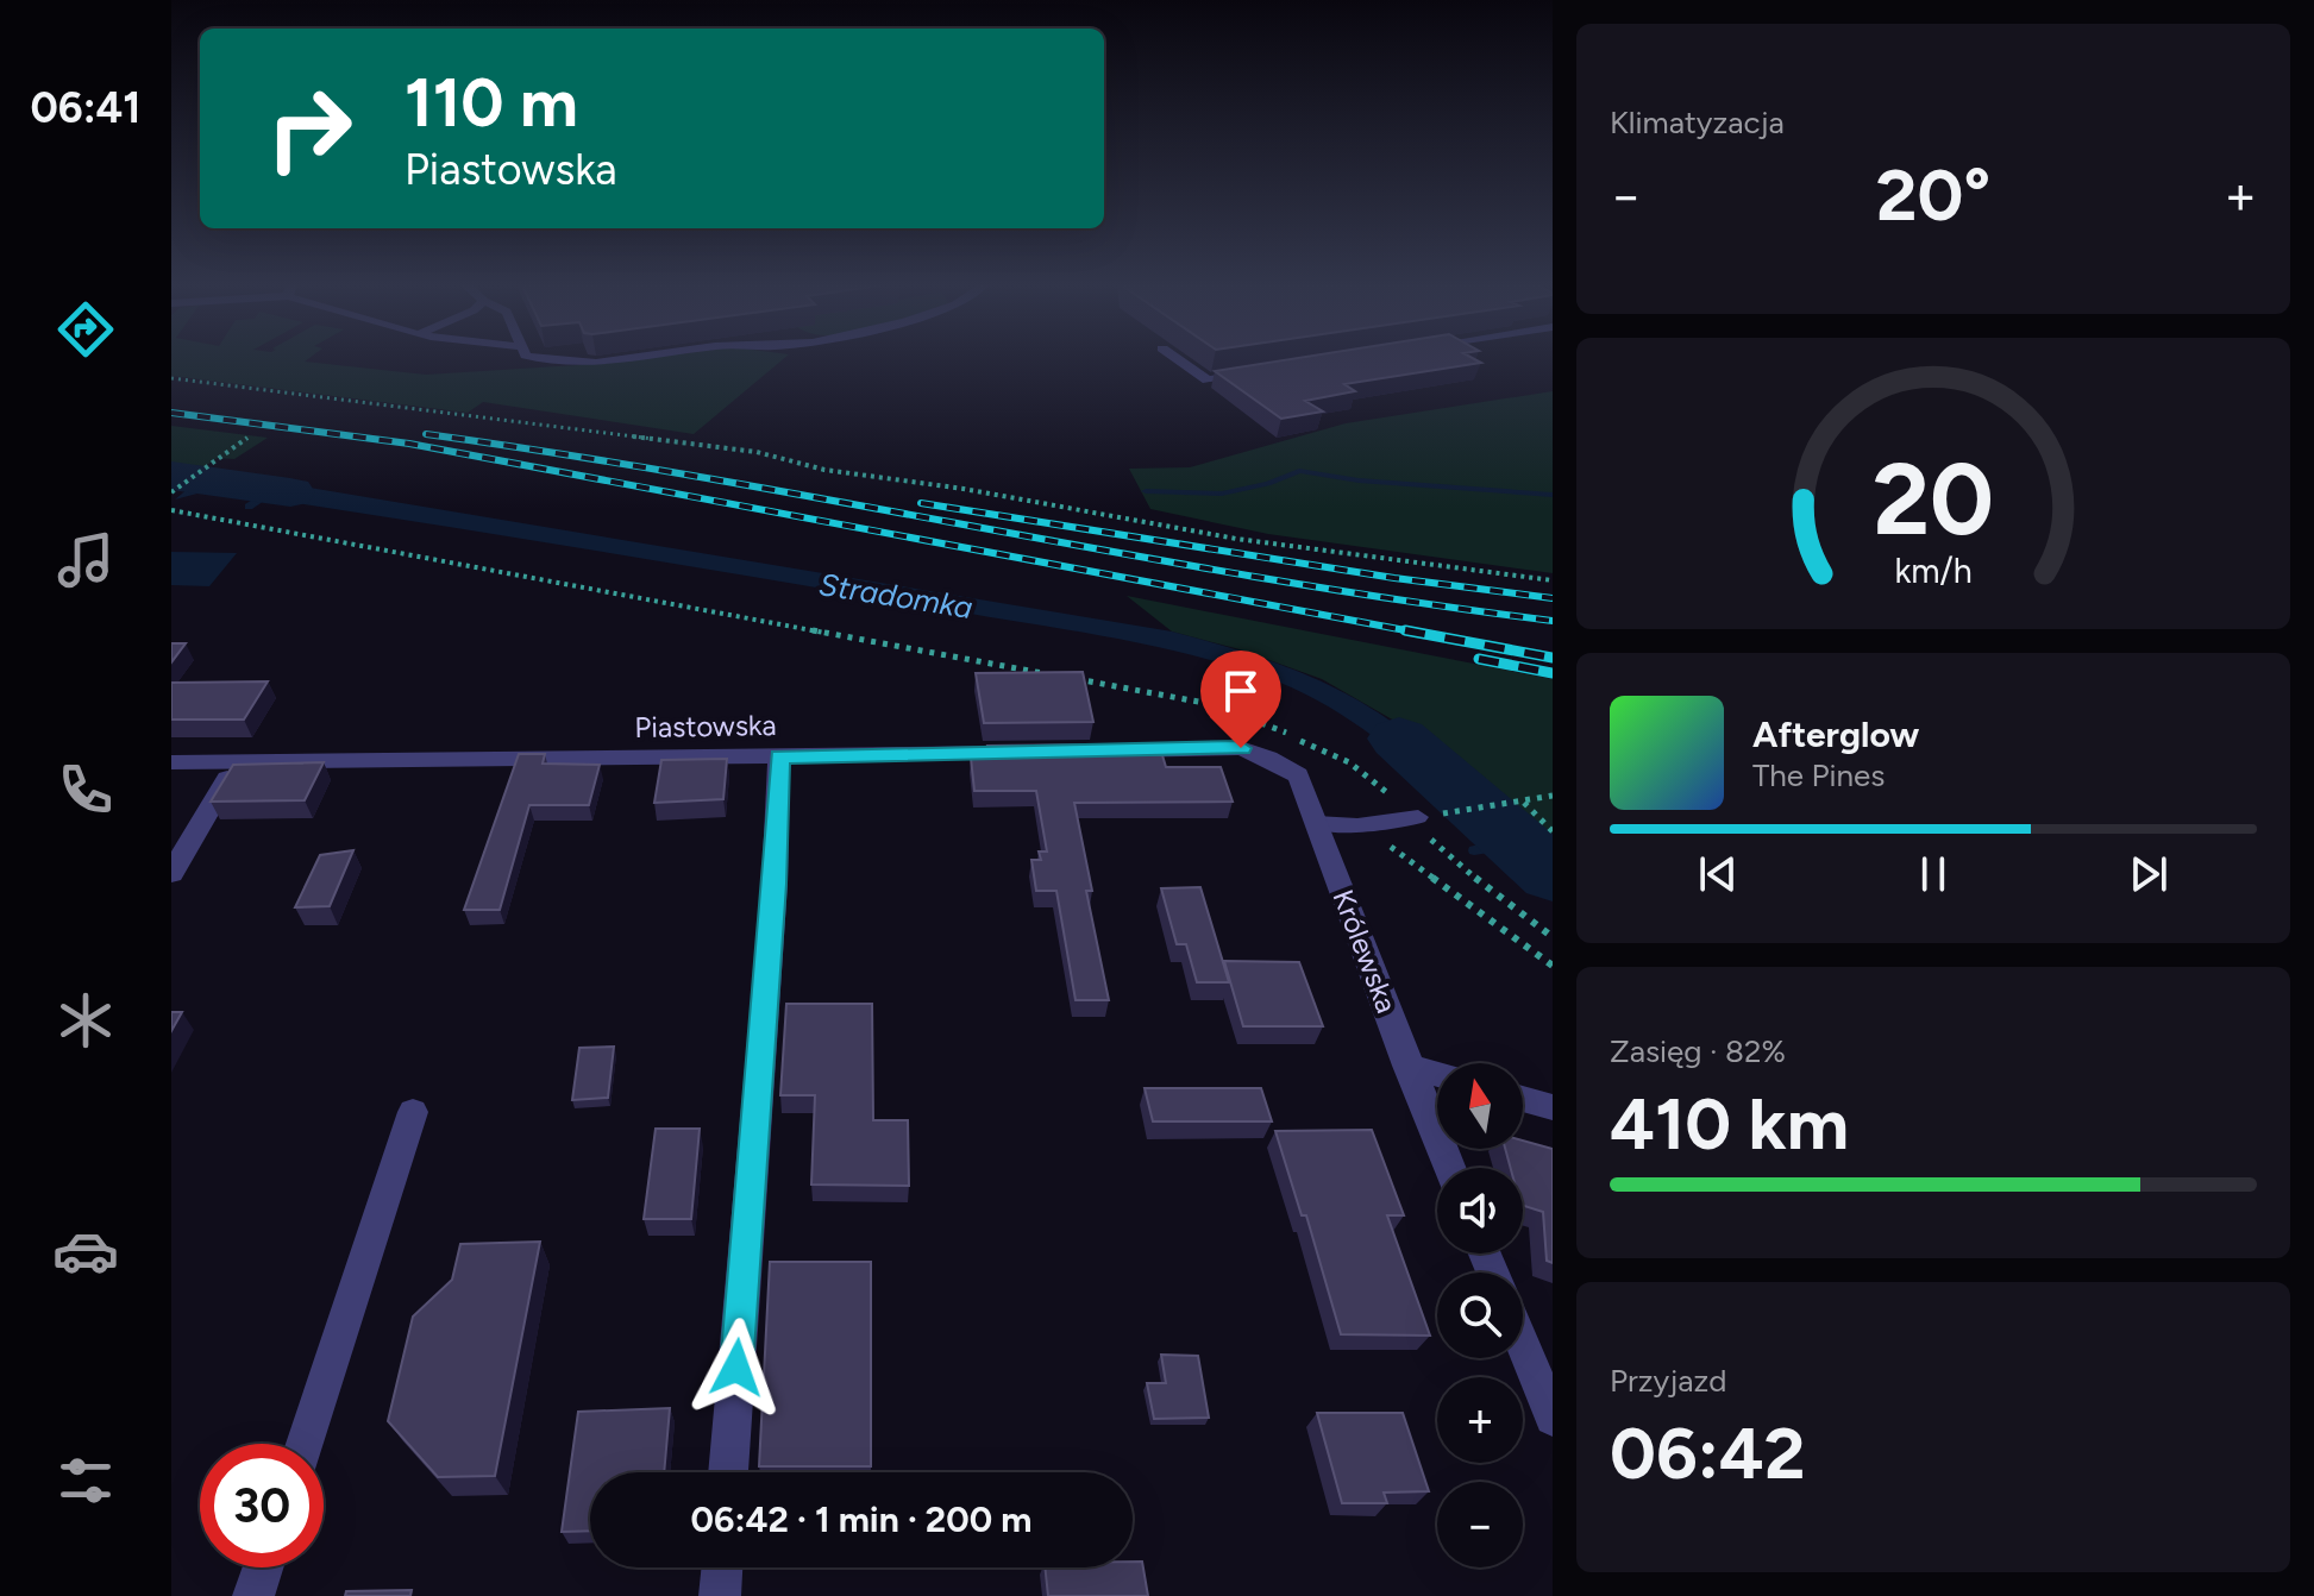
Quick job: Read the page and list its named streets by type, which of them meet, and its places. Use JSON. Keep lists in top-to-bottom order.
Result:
{
  "streets": {
    "street": ["Piastowska", "Królewska"]
  },
  "crossings": [
    ["Piastowska", "Królewska"]
  ],
  "water": ["Stradomka"],
  "north": "top",
  "page": {
    "tabs": "06:41",
    "tile": [
      "Klimatyzacja",
      ["Zasięg · 82%", "410 km"],
      ["Przyjazd", "06:42"]
    ],
    "turn": ["110 m", "Piastowska"],
    "heat": ["−", "20°", "+"],
    "song": ["Afterglow", "The Pines"],
    "map_buttons": ["+", "−"],
    "limit": "30",
    "trip": "06:42 · 1 min · 200 m",
    "gauge": ["20", "km/h"]
  }
}
